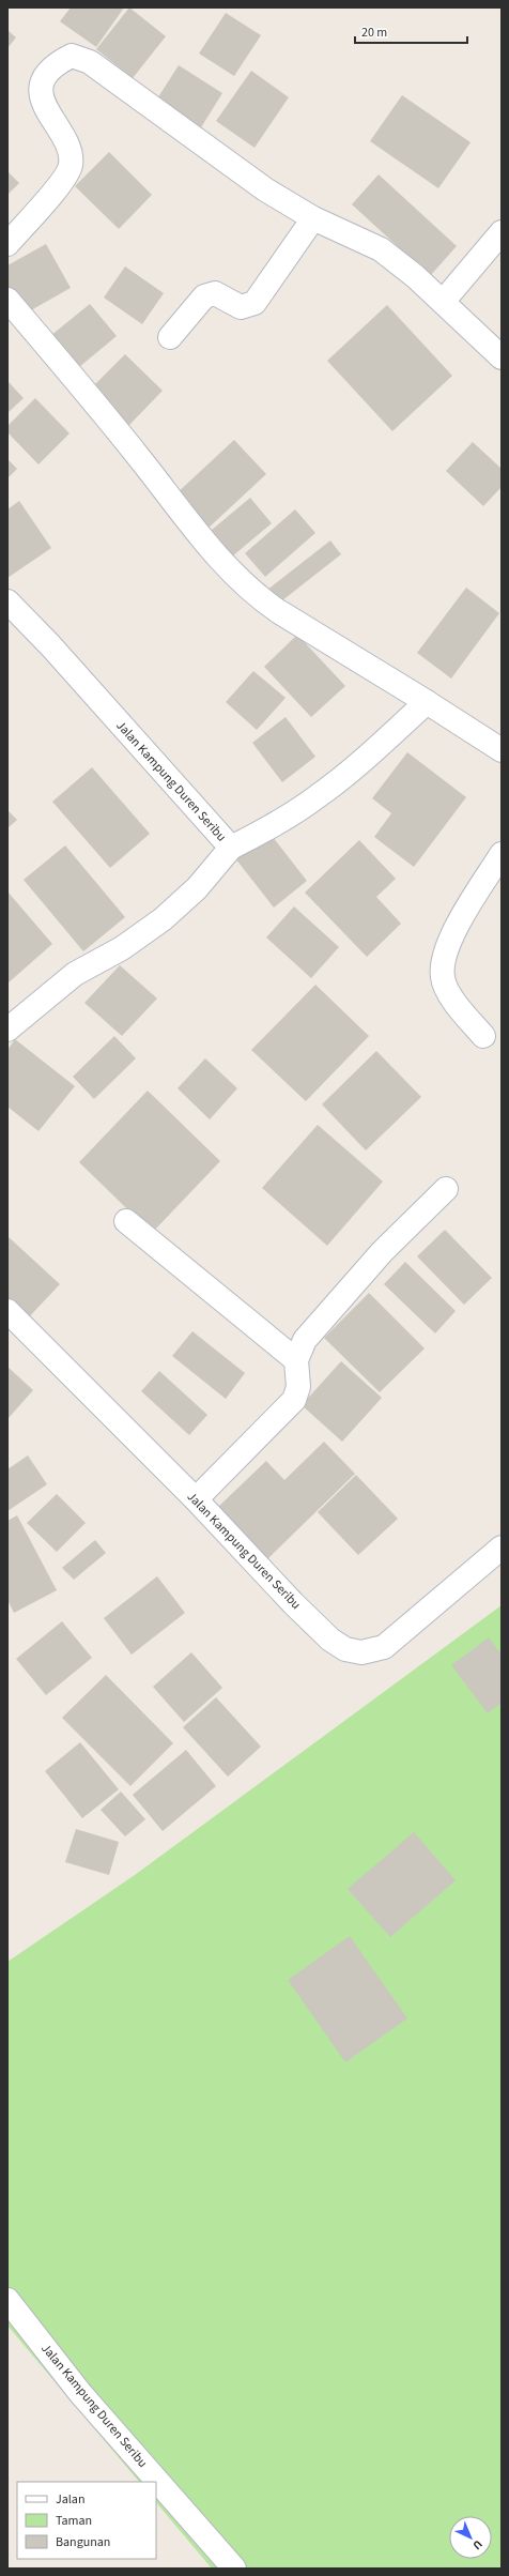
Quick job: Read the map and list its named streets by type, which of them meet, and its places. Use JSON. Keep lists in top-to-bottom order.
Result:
{
  "streets": {
    "street": ["Jalan Kampung Duren Seribu"]
  },
  "legend": ["Jalan", "Taman", "Bangunan"],
  "scale_bar": "20 m",
  "north": "bottom right"
}
